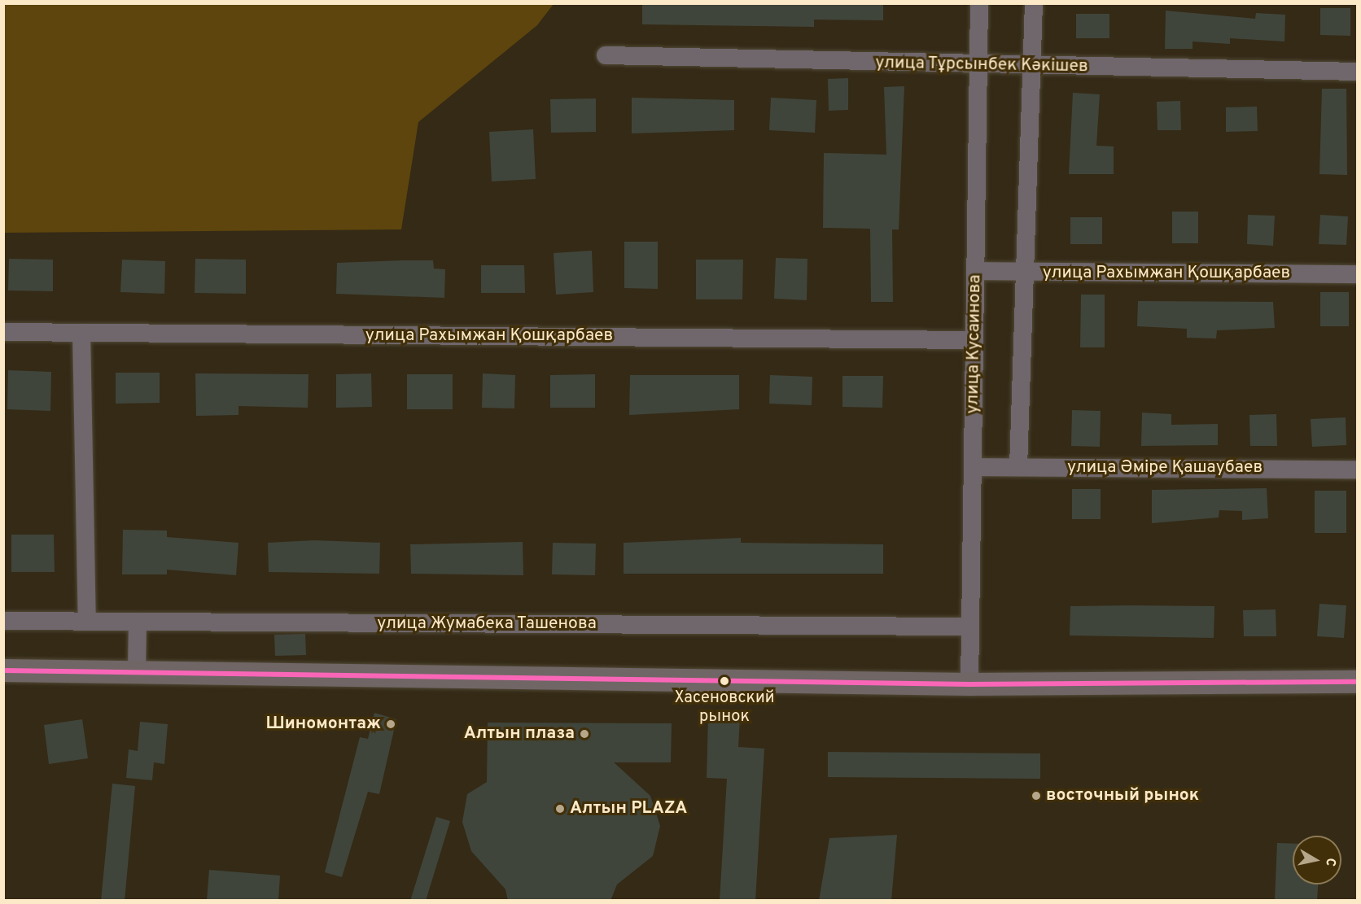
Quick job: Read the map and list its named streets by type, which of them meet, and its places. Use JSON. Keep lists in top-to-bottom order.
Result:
{
  "streets": {
    "street": [
      "улица Тұрсынбек Кәкішев",
      "улица Рахымжан Қошқарбаев",
      "улица Кусаинова",
      "улица Әміре Қашаубаев",
      "улица Жумабека Ташенова"
    ]
  },
  "crossings": [
    ["улица Тұрсынбек Кәкішев", "улица Кусаинова"],
    ["улица Рахымжан Қошқарбаев", "улица Кусаинова"],
    ["улица Кусаинова", "улица Әміре Қашаубаев"],
    ["улица Кусаинова", "улица Жумабека Ташенова"]
  ],
  "places": [
    "Хасеновский рынок",
    "Шиномонтаж",
    "Алтын плаза",
    "восточный рынок",
    "Алтын PLAZA"
  ],
  "north": "right"
}
